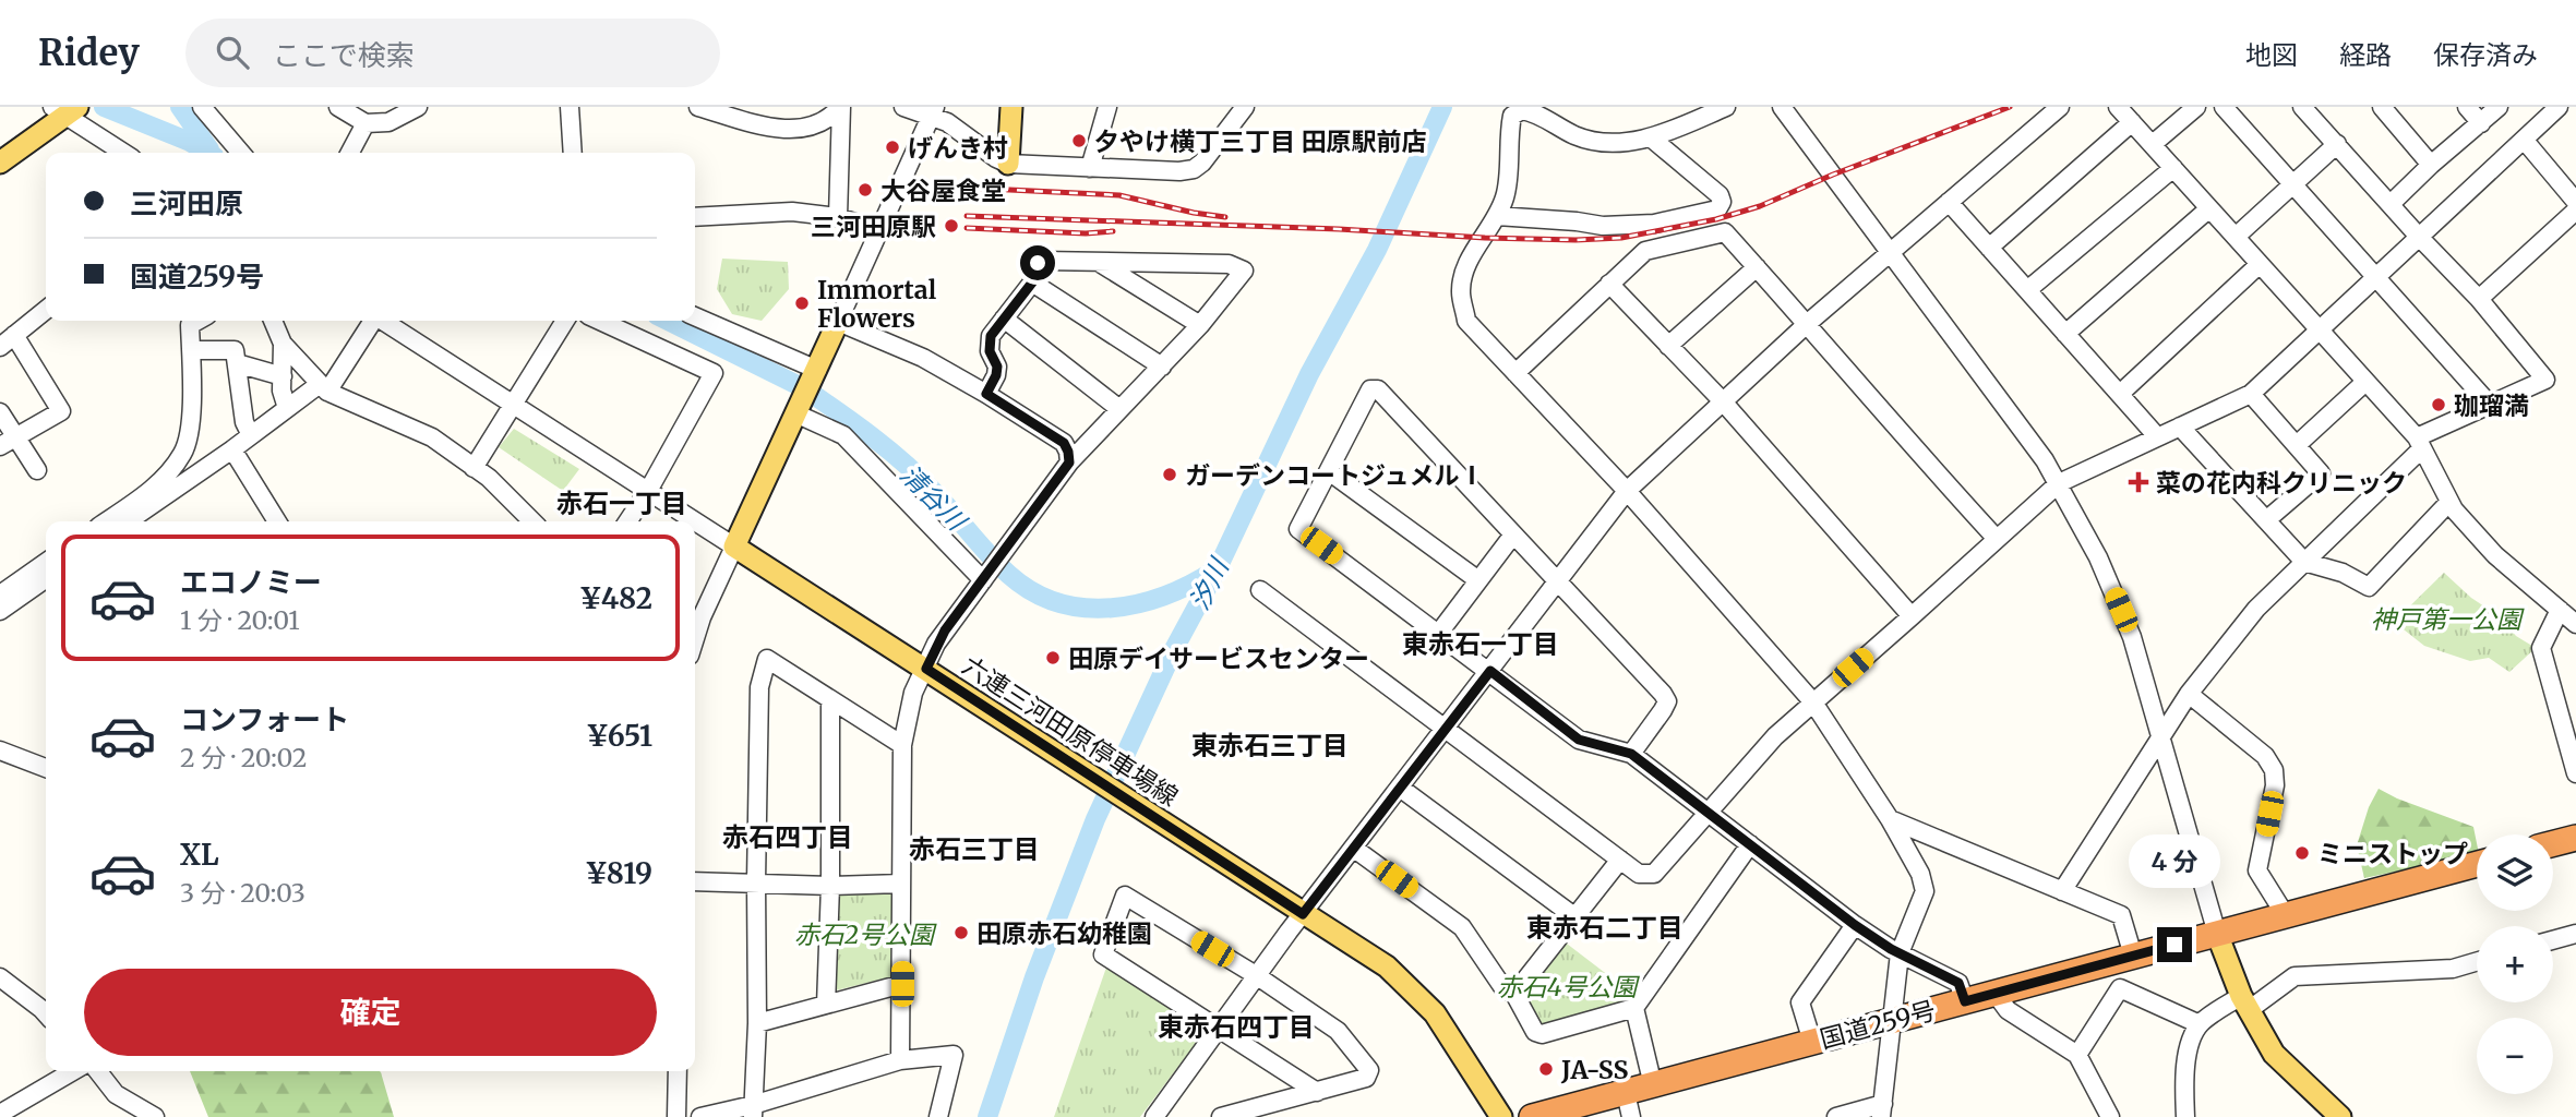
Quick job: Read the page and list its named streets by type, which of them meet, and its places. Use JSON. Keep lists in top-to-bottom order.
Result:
{
  "streets": {
    "highway": ["国道259号"],
    "main road": ["六連三河田原停車場線"]
  },
  "districts": [
    "赤石一丁目",
    "東赤石一丁目",
    "東赤石三丁目",
    "赤石四丁目",
    "赤石三丁目",
    "東赤石二丁目",
    "東赤石四丁目"
  ],
  "water": ["清谷川", "汐川"],
  "parks": ["神戸第一公園", "赤石2号公園", "赤石4号公園"],
  "places": {
    "other": [
      "夕やけ横丁三丁目 田原駅前店",
      "げんき村",
      "大谷屋食堂",
      "三河田原駅",
      "Immortal Flowers",
      "珈瑠満",
      "ガーデンコートジュメルⅠ",
      "田原デイサービスセンター",
      "ミニストップ",
      "田原赤石幼稚園",
      "JA-SS"
    ],
    "health": ["菜の花内科クリニック"]
  },
  "page": {
    "header": "Ridey",
    "search": "ここで検索",
    "nav": ["地図", "経路", "保存済み"],
    "banner": ["三河田原", "国道259号"],
    "list": [
      {
        "name": "エコノミー",
        "note": "1 分 · 20:01",
        "value": "¥482"
      },
      {
        "name": "コンフォート",
        "note": "2 分 · 20:02",
        "value": "¥651"
      },
      {
        "name": "XL",
        "note": "3 分 · 20:03",
        "value": "¥819"
      }
    ],
    "map_buttons": ["+", "−"],
    "bubble": "4 分",
    "buttons": "確定"
  }
}
